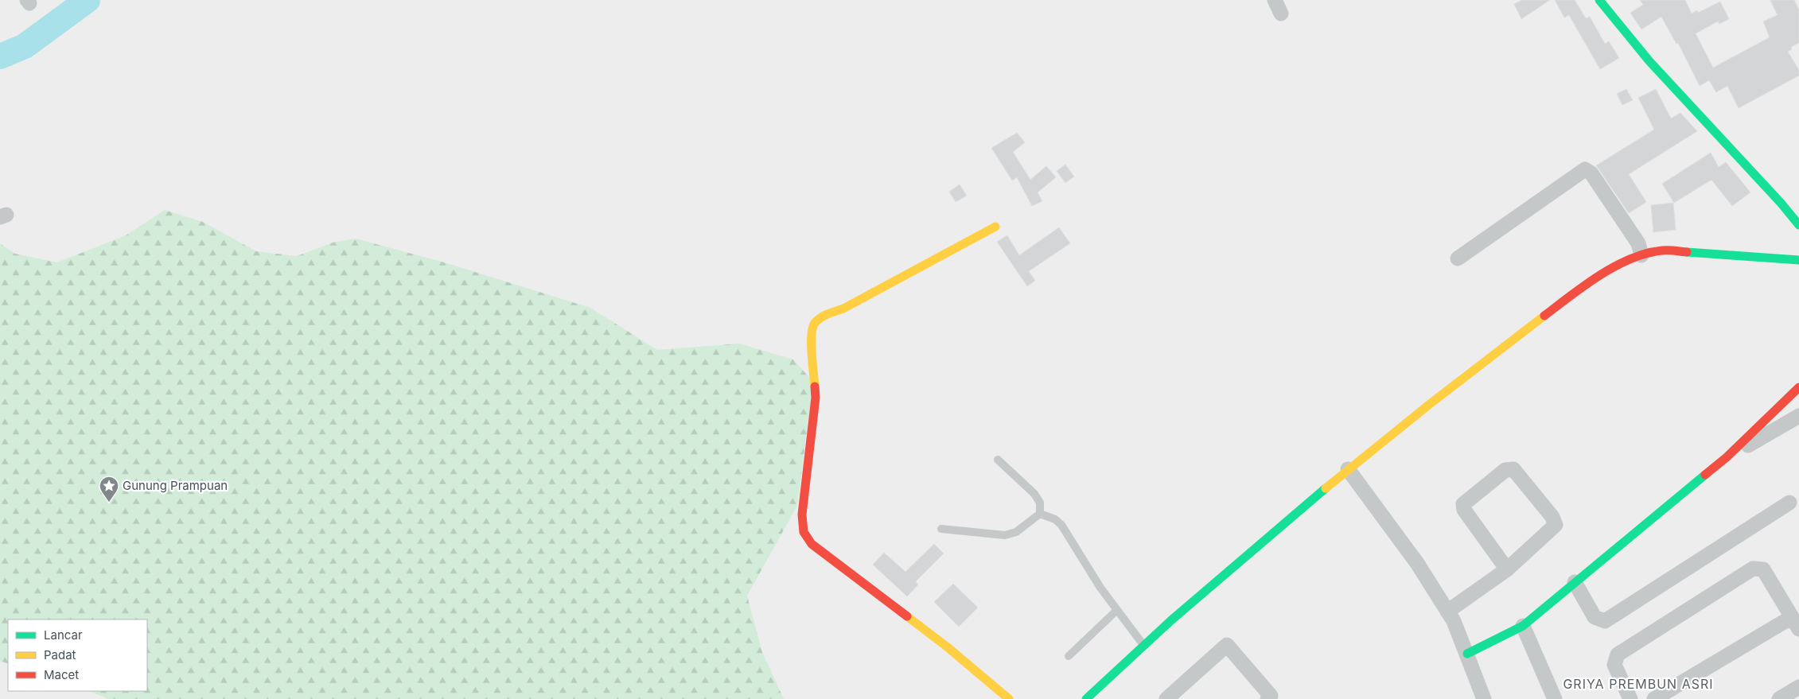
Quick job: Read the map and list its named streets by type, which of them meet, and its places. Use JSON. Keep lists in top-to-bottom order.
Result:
{
  "districts": ["GRIYA PREMBUN ASRI"],
  "places": {
    "place": ["Gunung Prampuan"]
  },
  "legend": ["Lancar", "Padat", "Macet"]
}
